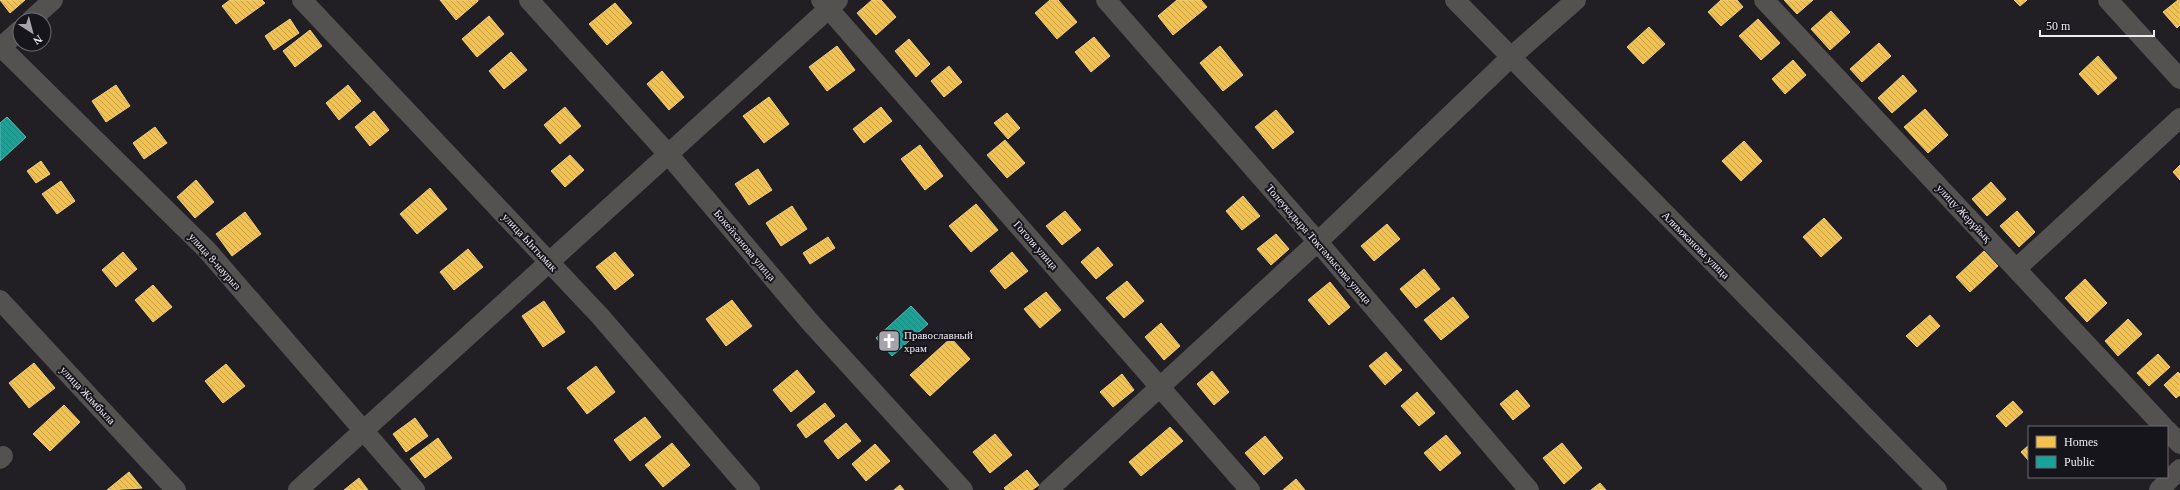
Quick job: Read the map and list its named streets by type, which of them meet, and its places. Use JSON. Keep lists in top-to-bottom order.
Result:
{
  "streets": {
    "street": [
      "улицу Жерұйық",
      "улица Ынтымак",
      "Толеукадыра Токтамысова улица",
      "Бокейханова улица",
      "Гоголя улица",
      "Алимжанова улица",
      "улица 8-наурыз",
      "улица Жамбыла"
    ]
  },
  "places": {
    "church": ["Православный храм"]
  },
  "legend": ["Homes", "Public"],
  "scale_bar": "50 m",
  "north": "bottom right"
}
